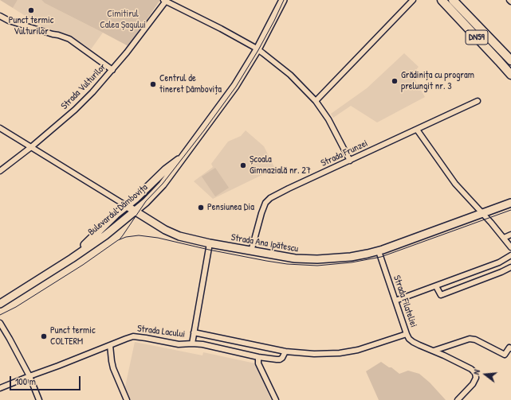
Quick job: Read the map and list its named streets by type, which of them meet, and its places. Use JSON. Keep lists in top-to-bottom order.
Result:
{
  "streets": {
    "main road": ["DN59", "Bulevardul Dâmbovița", "Strada Ana Ipătescu"],
    "street": [
      "Strada Vulturilor",
      "Strada Frunzei",
      "Strada Filateliei",
      "Strada Lacului"
    ]
  },
  "crossings": [
    ["Strada Vulturilor", "Strada Ana Ipătescu"],
    ["Strada Frunzei", "Strada Ana Ipătescu"],
    ["Bulevardul Dâmbovița", "Strada Ana Ipătescu"],
    ["Strada Ana Ipătescu", "Strada Filateliei"],
    ["Strada Filateliei", "Strada Lacului"]
  ],
  "parks": ["Cimitirul Calea Șagului"],
  "places": [
    "Punct termic Vulturilor",
    "Grădinița cu program prelungit nr. 3",
    "Centrul de tineret Dâmbovița",
    "Școala Gimnazială nr. 27",
    "Pensiunea Dia",
    "Punct termic COLTERM"
  ],
  "scale_bar": "100 m",
  "north": "left"
}
